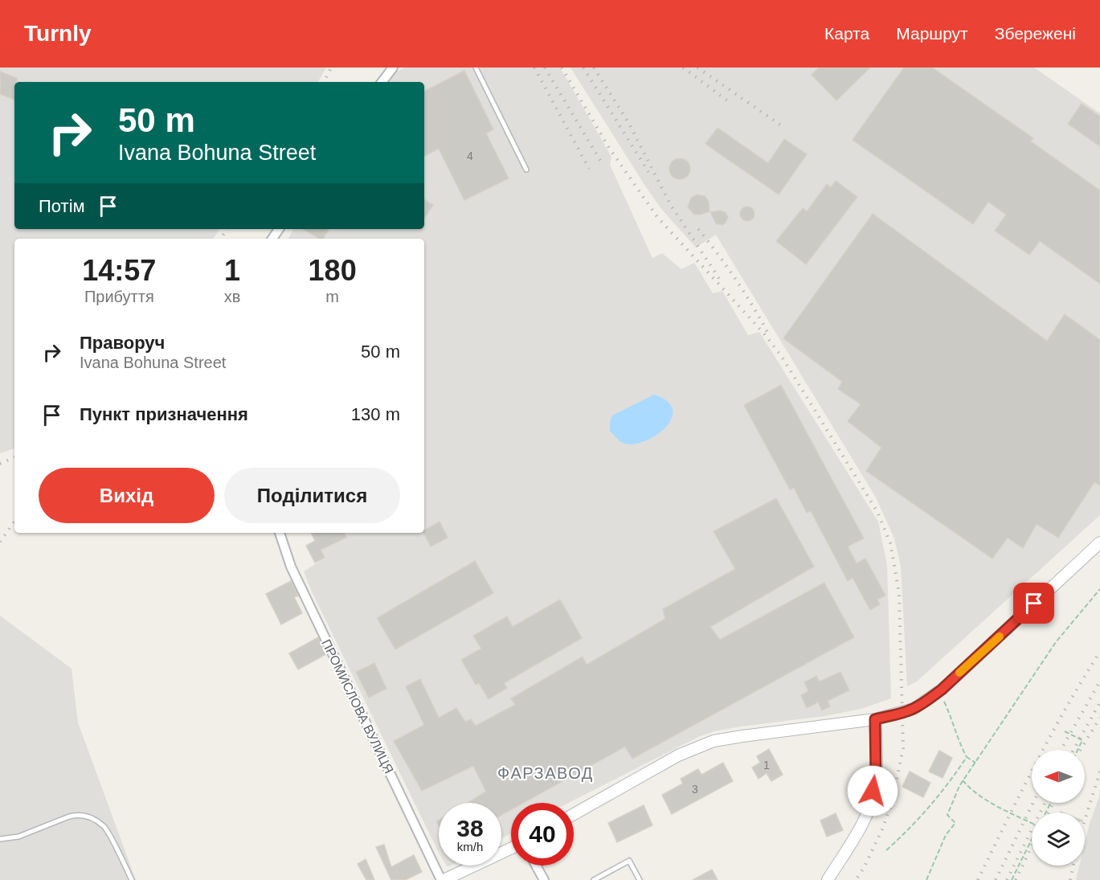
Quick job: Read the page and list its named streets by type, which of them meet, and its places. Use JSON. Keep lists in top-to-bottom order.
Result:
{
  "streets": {
    "street": ["ПРОМИСЛОВА ВУЛИЦЯ"]
  },
  "districts": ["ФАРЗАВОД"],
  "house_numbers": ["4", "1", "3"],
  "north": "left",
  "page": {
    "header": "Turnly",
    "nav": ["Карта", "Маршрут", "Збережені"],
    "turn": ["50 m", "Ivana Bohuna Street"],
    "then": "Потім",
    "eta": [
      "14:57",
      "Прибуття",
      "1",
      "хв",
      "180",
      "m"
    ],
    "list": [
      {
        "name": "Праворуч",
        "note": "Ivana Bohuna Street",
        "value": "50 m"
      },
      {
        "name": "Пункт призначення",
        "value": "130 m"
      }
    ],
    "buttons": ["Вихід", "Поділитися"],
    "speed": "38 km/h",
    "limit": "40"
  }
}
